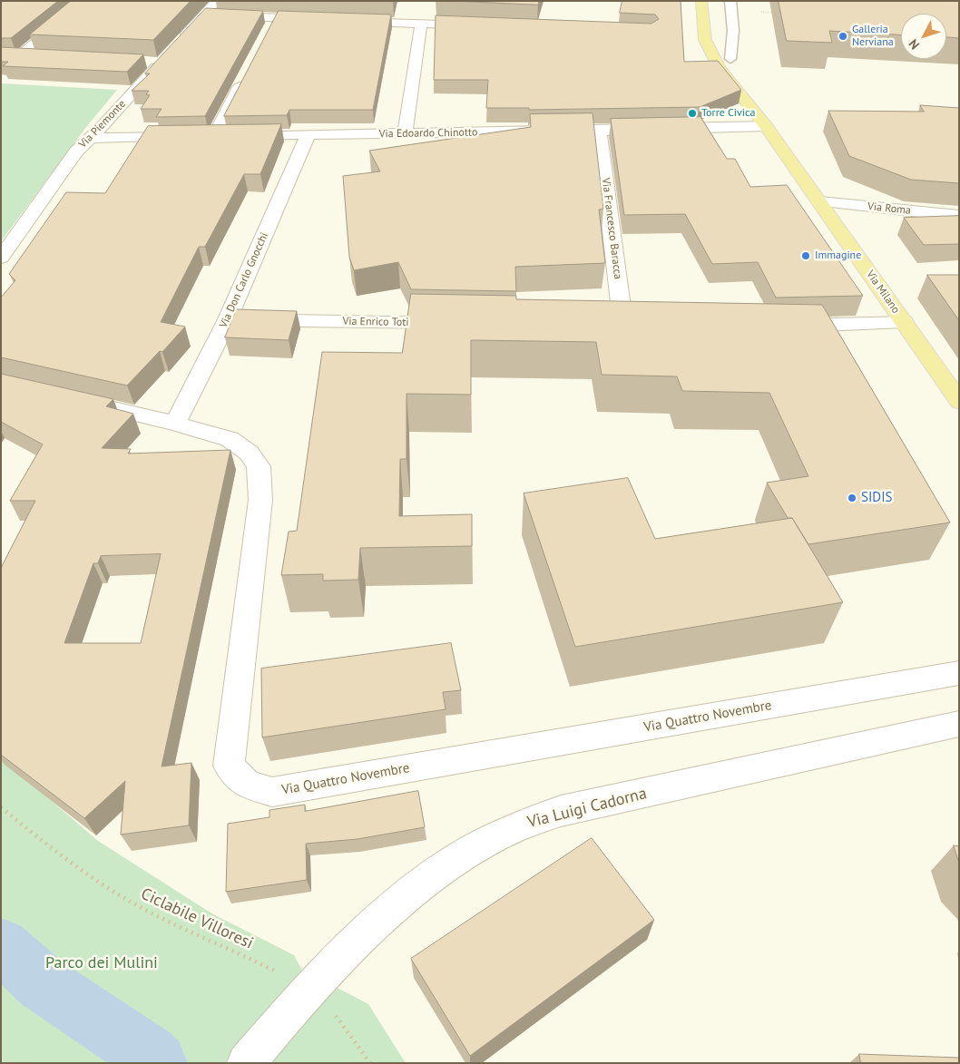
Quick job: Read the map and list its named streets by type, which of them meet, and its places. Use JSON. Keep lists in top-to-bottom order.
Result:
{
  "streets": {
    "main road": ["Via Milano"],
    "street": [
      "Via Piemonte",
      "Via Edoardo Chinotto",
      "Via Roma",
      "Via Francesco Baracca",
      "Via Don Carlo Gnocchi",
      "Via Enrico Toti",
      "Via Quattro Novembre",
      "Via Luigi Cadorna"
    ],
    "path": ["Ciclabile Villoresi"]
  },
  "crossings": [
    ["Via Piemonte", "Via Edoardo Chinotto"],
    ["Via Edoardo Chinotto", "Via Francesco Baracca"],
    ["Via Edoardo Chinotto", "Via Don Carlo Gnocchi"],
    ["Via Edoardo Chinotto", "Via Milano"],
    ["Via Roma", "Via Milano"],
    ["Via Don Carlo Gnocchi", "Via Enrico Toti"],
    ["Via Don Carlo Gnocchi", "Via Quattro Novembre"],
    ["Via Luigi Cadorna", "Ciclabile Villoresi"]
  ],
  "parks": ["Parco dei Mulini"],
  "places": [
    "Galleria Nerviana",
    "Torre Civica",
    "Immagine",
    "SIDIS"
  ],
  "north": "bottom left"
}
